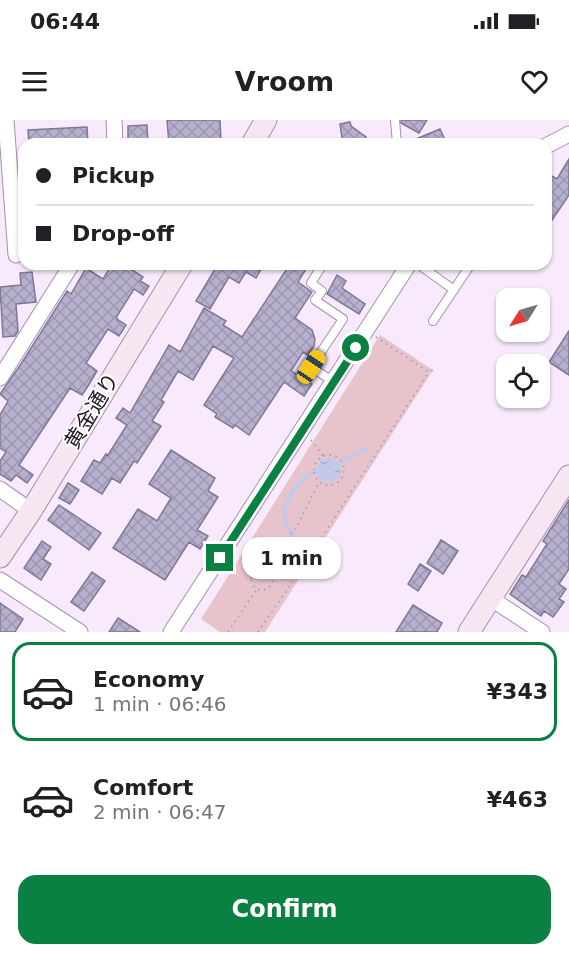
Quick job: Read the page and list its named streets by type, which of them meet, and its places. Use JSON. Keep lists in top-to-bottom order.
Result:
{
  "streets": {
    "street": ["黄金通り"]
  },
  "north": "bottom left",
  "page": {
    "status": "06:44",
    "header": "Vroom",
    "banner": ["Pickup", "Drop-off"],
    "bubble": "1 min",
    "list": [
      {
        "name": "Economy",
        "note": "1 min · 06:46",
        "value": "¥343"
      },
      {
        "name": "Comfort",
        "note": "2 min · 06:47",
        "value": "¥463"
      }
    ],
    "buttons": "Confirm"
  }
}
